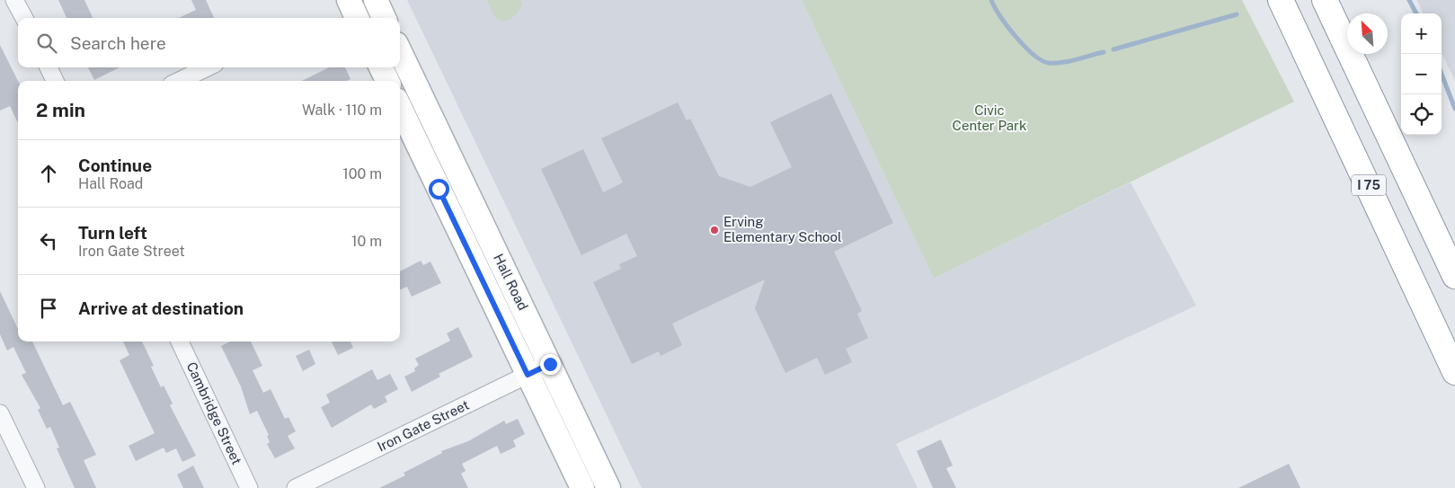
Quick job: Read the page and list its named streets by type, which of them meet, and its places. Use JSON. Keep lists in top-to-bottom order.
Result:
{
  "streets": {
    "highway": ["I 75"],
    "street": ["Hall Road", "Cambridge Street", "Iron Gate Street"]
  },
  "crossings": [
    ["Hall Road", "Iron Gate Street"]
  ],
  "parks": ["Civic Center Park"],
  "places": ["Erving Elementary School"],
  "north": "top left",
  "page": {
    "map_buttons": ["+", "−"],
    "search": "Search here",
    "heading": ["2 min", "Walk · 110 m"],
    "list": [
      ["Continue", "Hall Road", "100 m"],
      ["Turn left", "Iron Gate Street", "10 m"],
      "Arrive at destination"
    ]
  }
}
